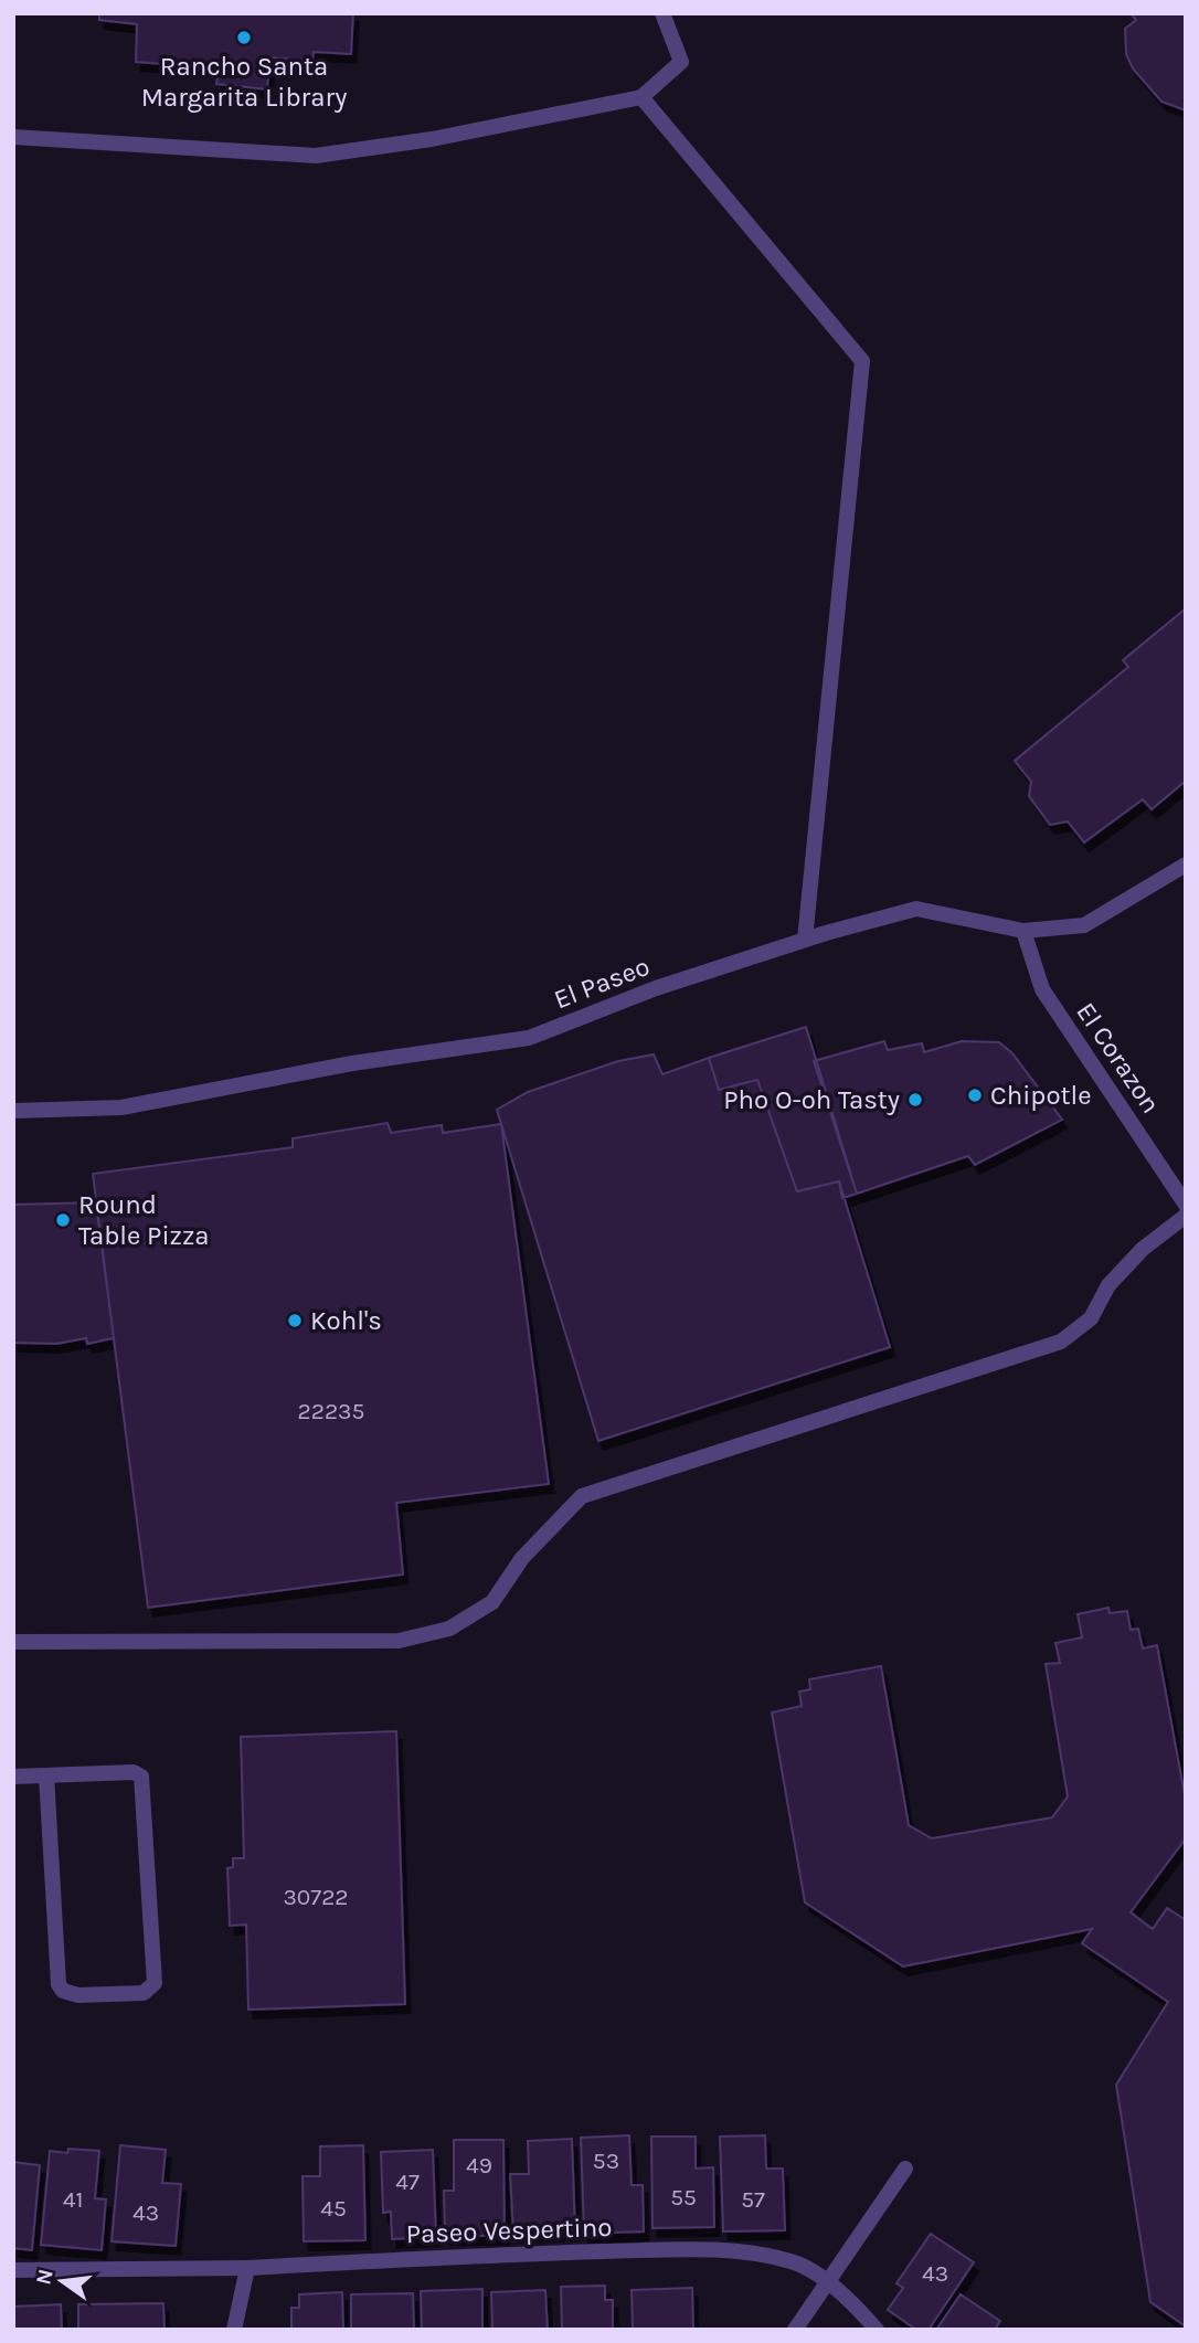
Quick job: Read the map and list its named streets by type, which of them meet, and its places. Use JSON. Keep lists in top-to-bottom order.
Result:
{
  "streets": {
    "street": ["El Paseo", "El Corazon", "Paseo Vespertino"]
  },
  "crossings": [
    ["El Paseo", "El Corazon"]
  ],
  "places": [
    "Rancho Santa Margarita Library",
    "Chipotle",
    "Pho O-oh Tasty",
    "Round Table Pizza",
    "Kohl's"
  ],
  "house_numbers": [
    "22235",
    "30722",
    "53",
    "49",
    "47",
    "55",
    "41",
    "57",
    "45",
    "43",
    "43"
  ],
  "north": "left"
}
